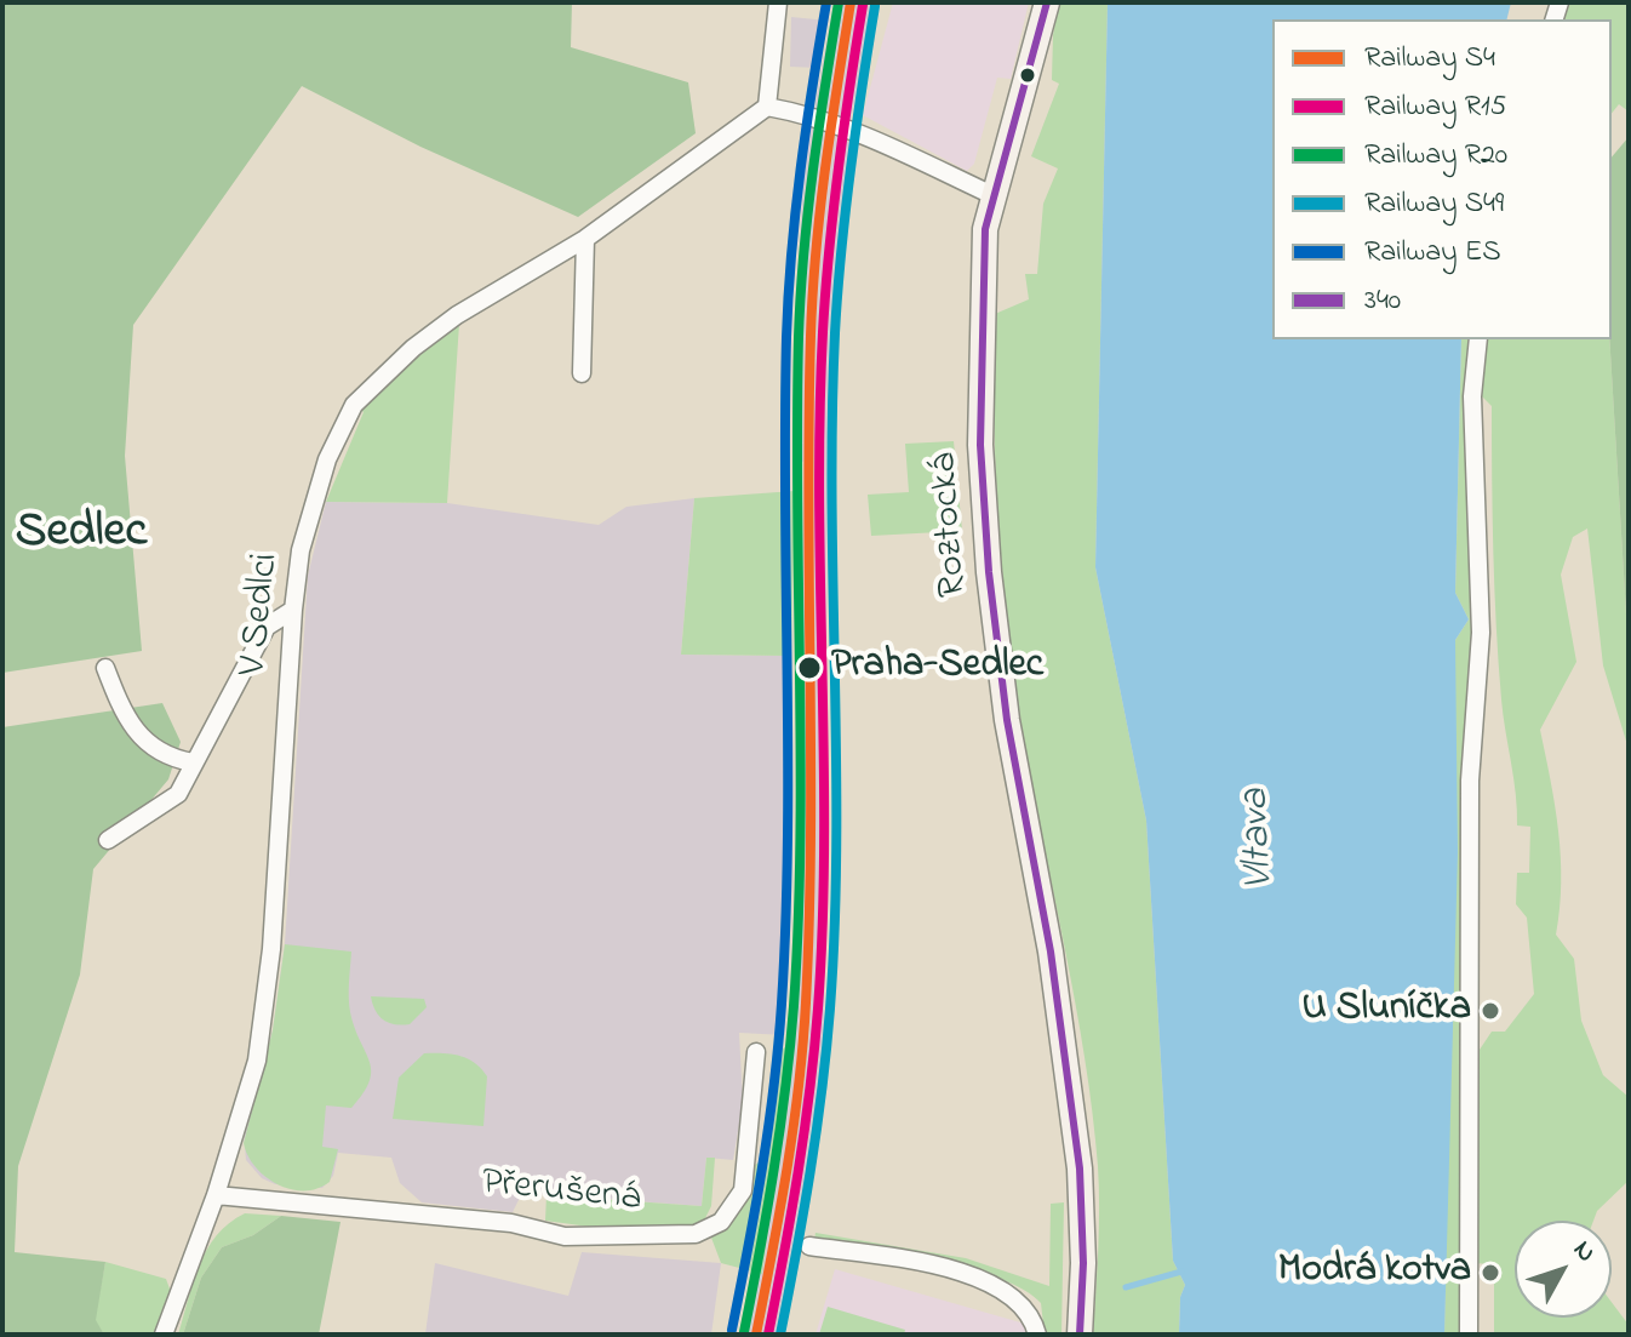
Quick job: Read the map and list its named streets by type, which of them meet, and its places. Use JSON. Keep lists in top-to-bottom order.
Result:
{
  "streets": {
    "main road": ["Roztocká"],
    "street": ["V Sedlci", "Přerušená"]
  },
  "crossings": [
    ["V Sedlci", "Přerušená"]
  ],
  "districts": ["Sedlec"],
  "water": ["Vltava"],
  "places": ["Praha-Sedlec", "U Sluníčka", "Modrá kotva"],
  "lines": [
    "rail line S4",
    "rail line R20",
    "rail line ES",
    "transit line 340",
    "rail line R15",
    "rail line S49"
  ],
  "legend": [
    "Railway S4",
    "Railway R15",
    "Railway R20",
    "Railway S49",
    "Railway ES",
    "340"
  ],
  "north": "top right"
}
